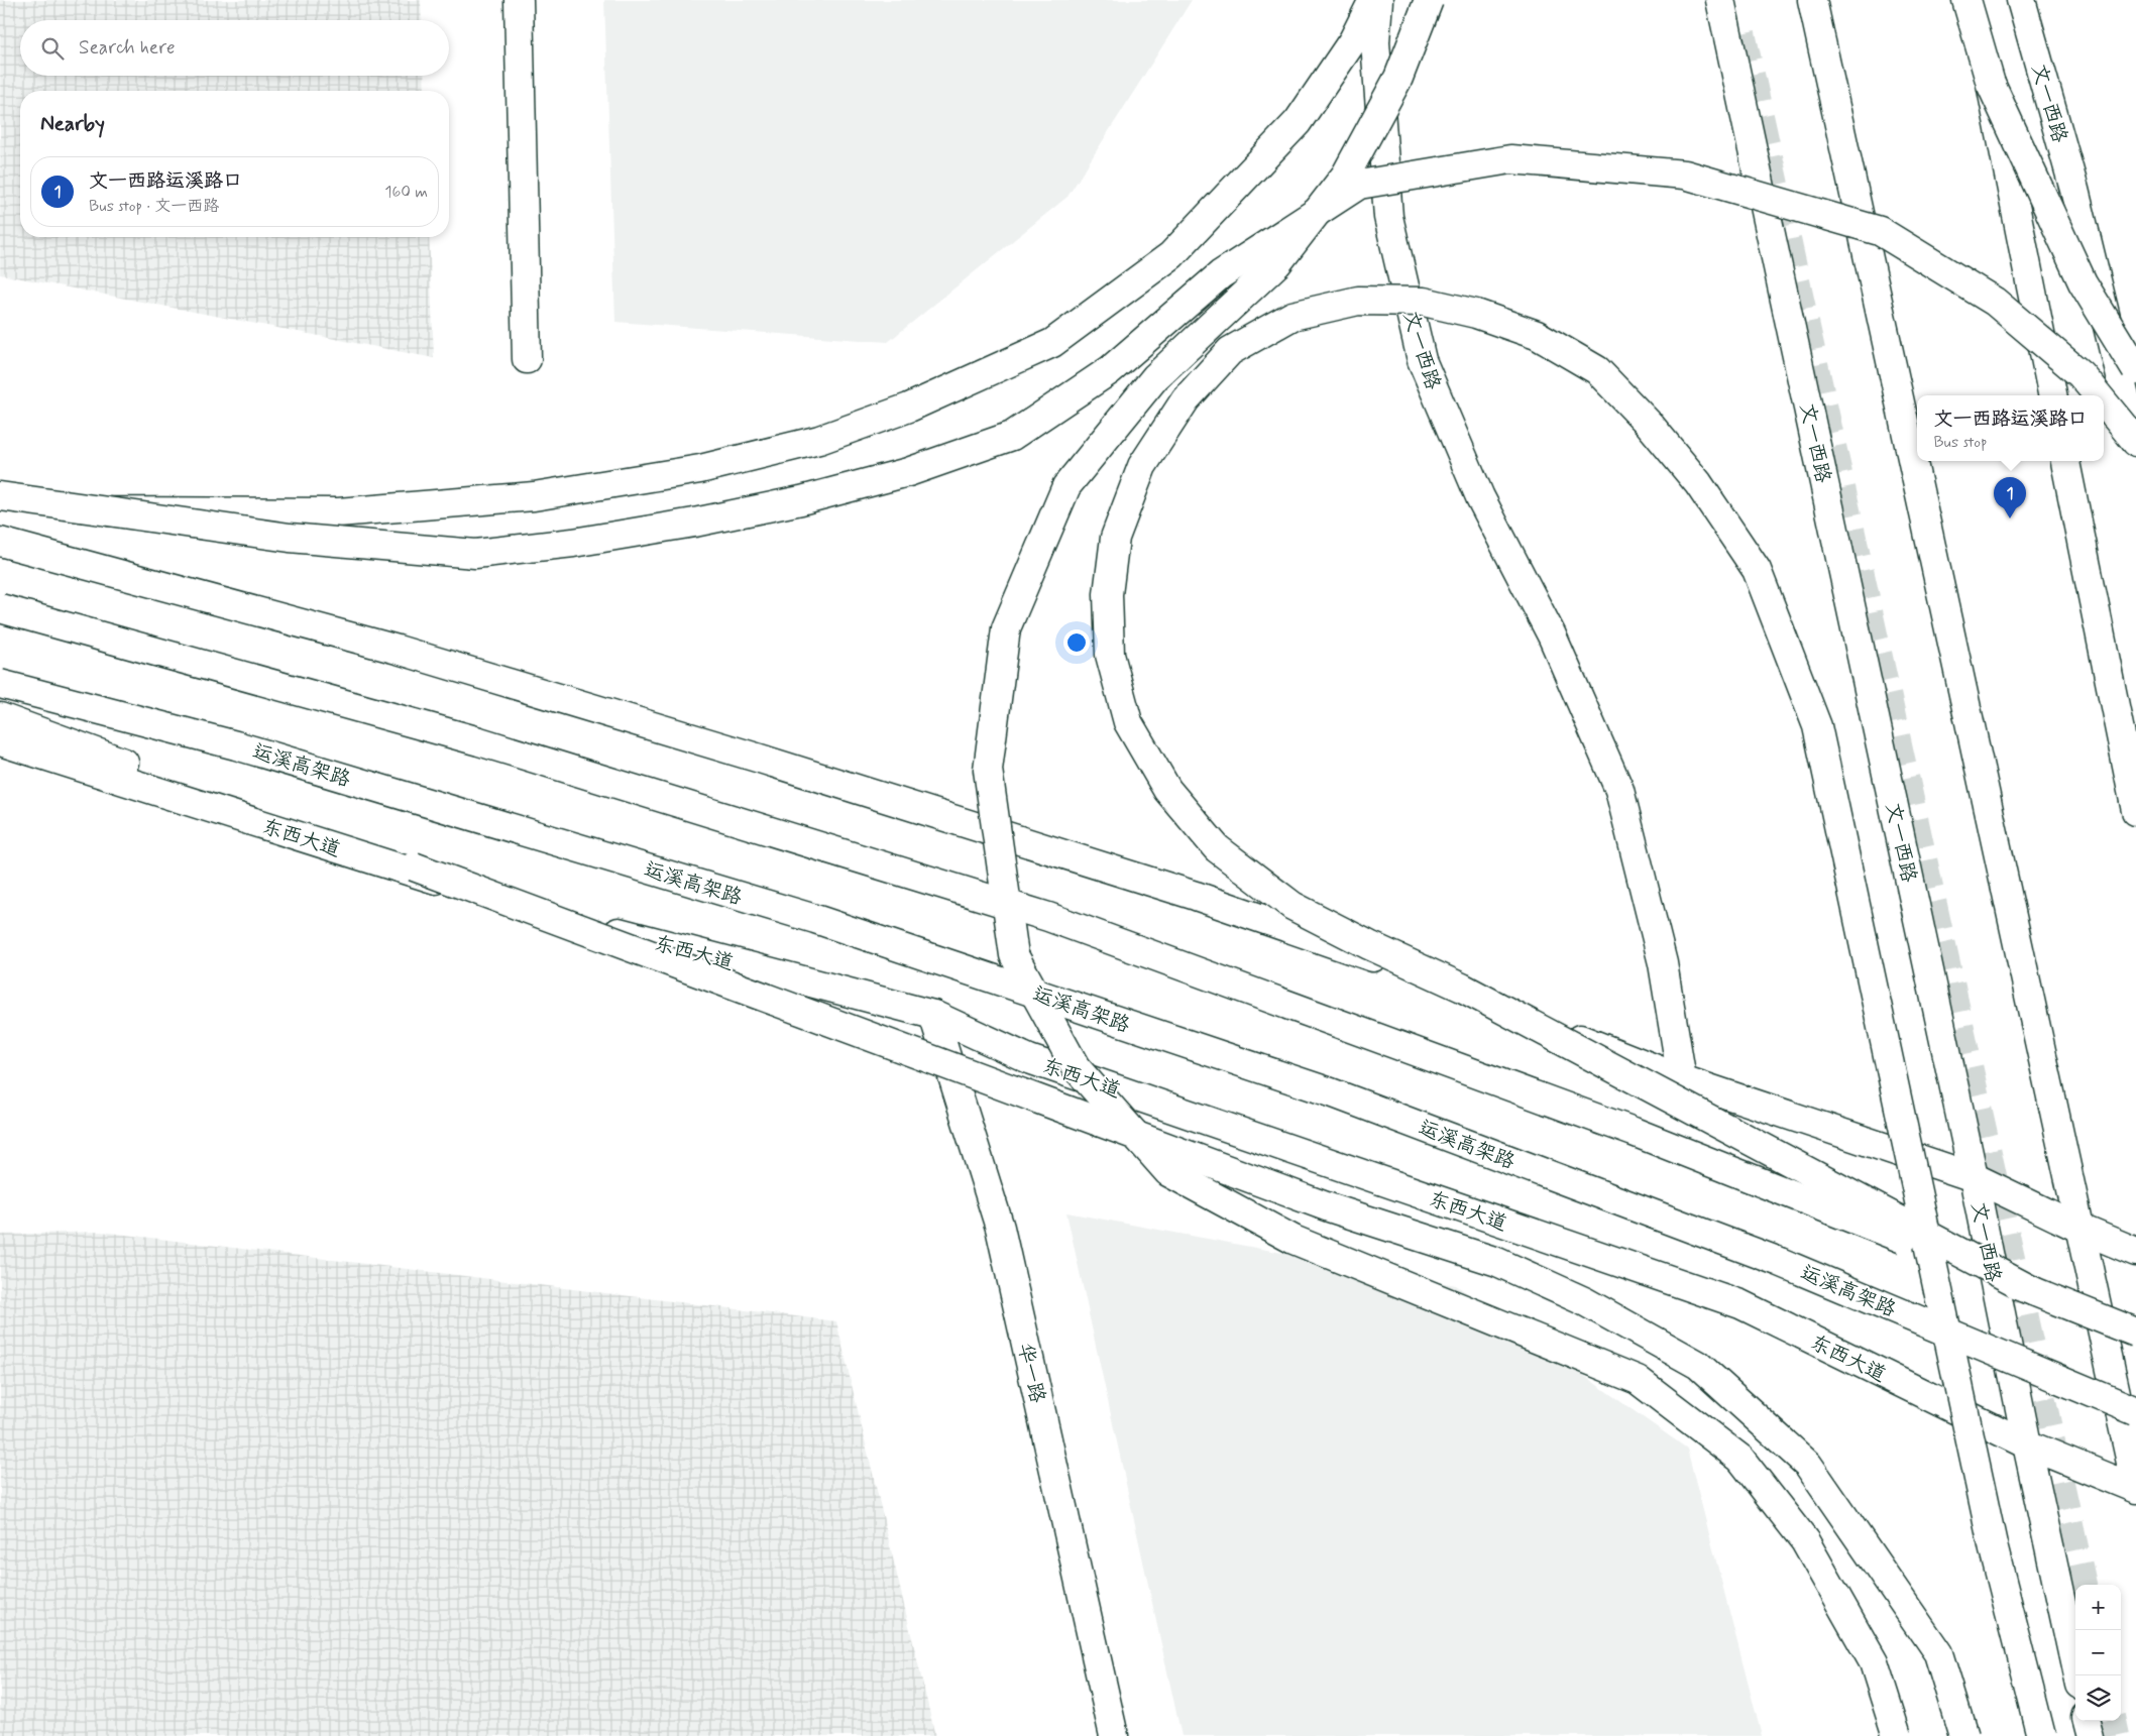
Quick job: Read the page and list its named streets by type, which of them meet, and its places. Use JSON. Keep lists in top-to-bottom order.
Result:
{
  "streets": {
    "main road": [
      "文一西路",
      "运溪高架路",
      "东西大道",
      "华一路"
    ]
  },
  "crossings": [
    ["文一西路", "东西大道"],
    ["东西大道", "华一路"]
  ],
  "page": {
    "search": "Search here",
    "heading": "Nearby",
    "list": [
      {
        "mark": "1",
        "name": "文一西路运溪路口",
        "note": "Bus stop · 文一西路",
        "value": "160 m"
      }
    ],
    "popup": ["文一西路运溪路口", "Bus stop"],
    "pins": "1",
    "map_buttons": ["+", "−"]
  }
}
